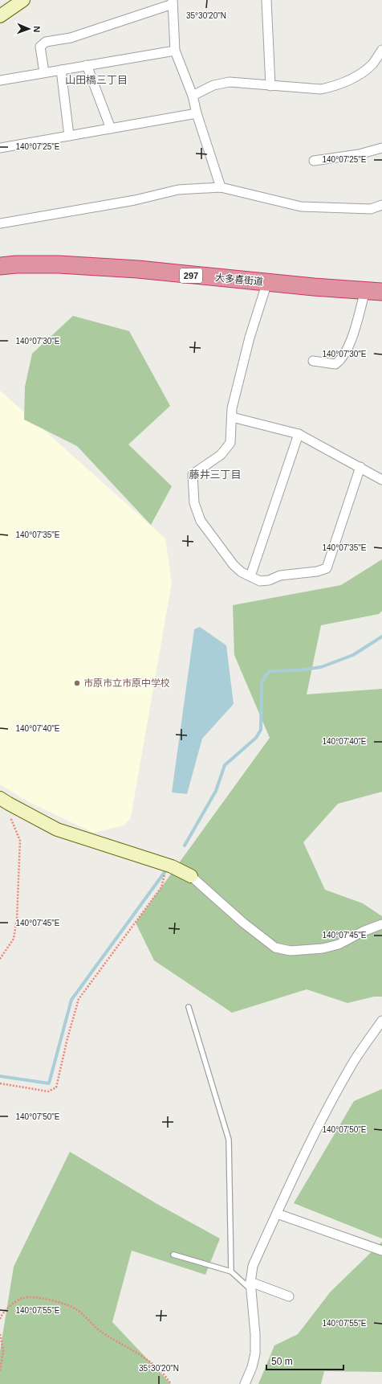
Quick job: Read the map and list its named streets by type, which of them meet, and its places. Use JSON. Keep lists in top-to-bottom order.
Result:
{
  "streets": {
    "highway": ["297", "大多喜街道"]
  },
  "districts": ["山田橋三丁目", "藤井三丁目"],
  "places": ["市原市立市原中学校"],
  "scale_bar": "50 m",
  "north": "right",
  "coordinates": [
    "35°30'20\"N",
    "140°07'25\"E",
    "140°07'30\"E",
    "140°07'35\"E",
    "140°07'40\"E",
    "140°07'45\"E",
    "140°07'50\"E",
    "140°07'55\"E"
  ]
}
